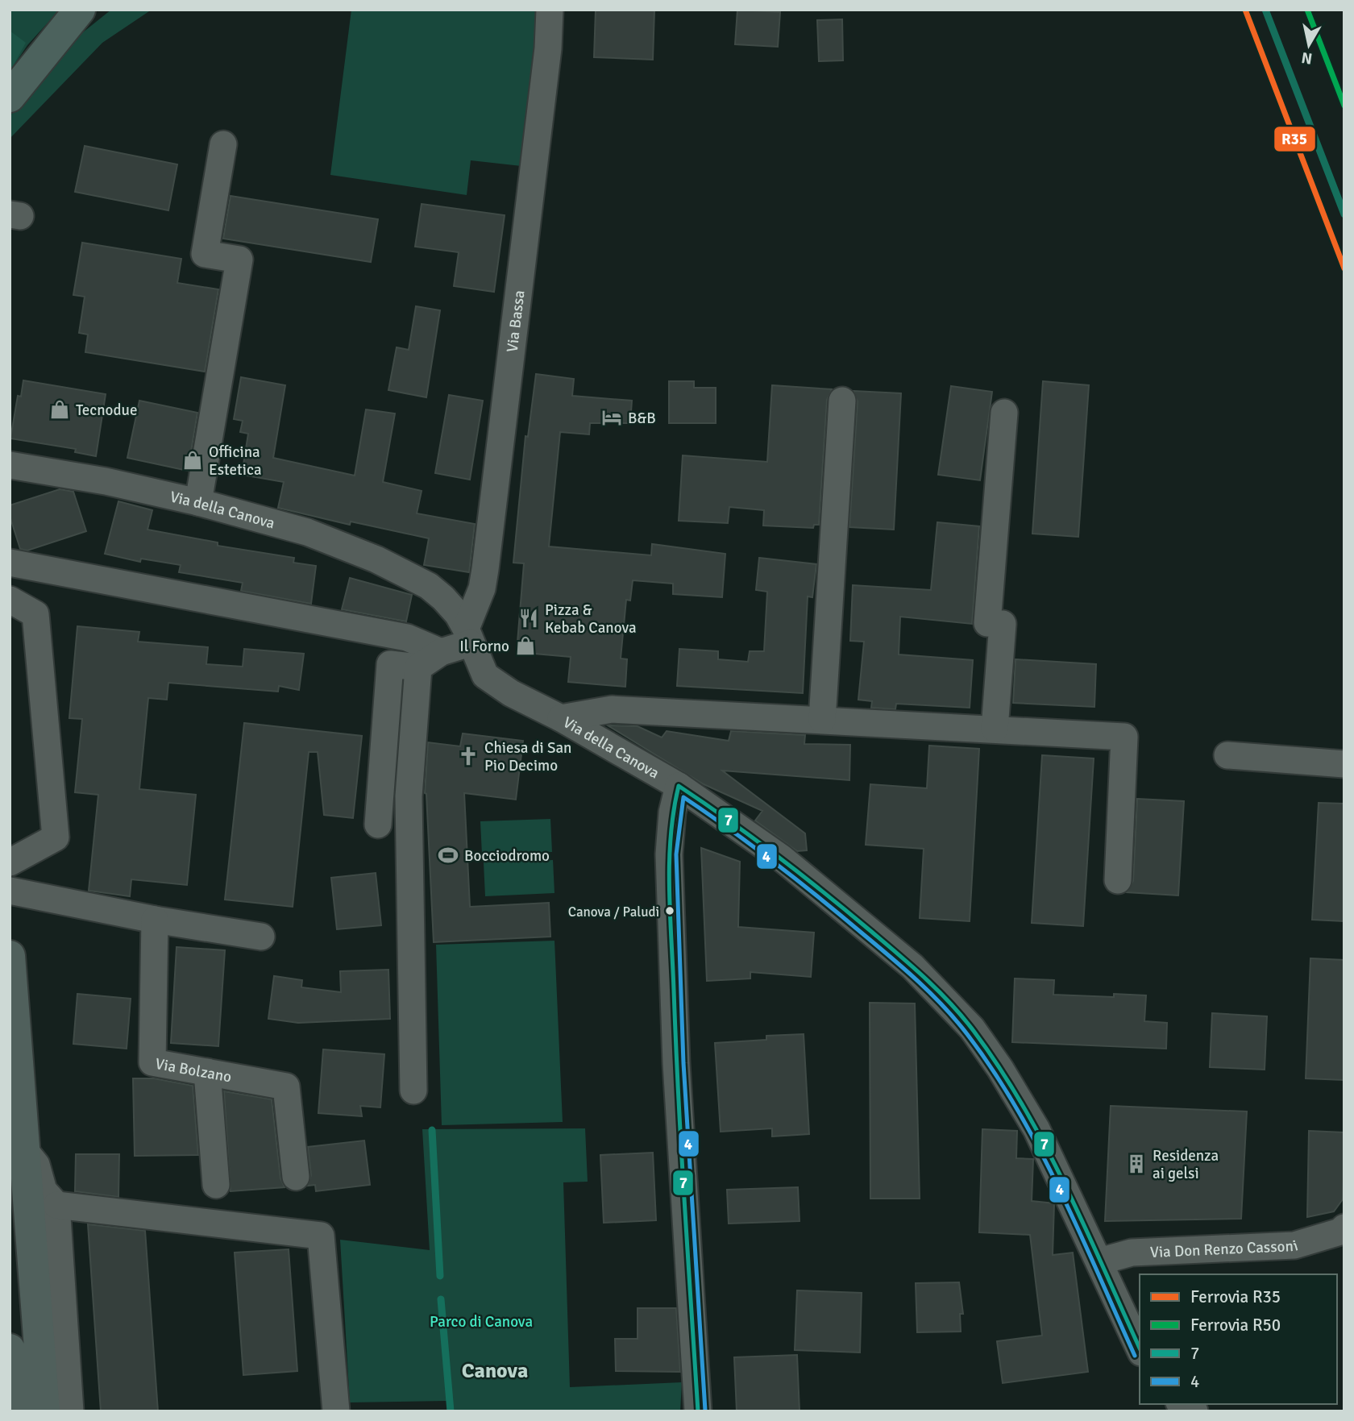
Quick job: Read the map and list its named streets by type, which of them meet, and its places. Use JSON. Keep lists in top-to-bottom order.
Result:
{
  "streets": {
    "street": [
      "Via Bassa",
      "Via della Canova",
      "Via Bolzano",
      "Via Don Renzo Cassoni"
    ]
  },
  "crossings": [
    ["Via Bassa", "Via della Canova"],
    ["Via della Canova", "Via Don Renzo Cassoni"]
  ],
  "districts": ["Canova"],
  "parks": ["Parco di Canova"],
  "places": {
    "shop": ["Tecnodue", "Officina Estetica", "Il Forno"],
    "hotel": ["B&B"],
    "restaurant": ["Pizza & Kebab Canova"],
    "church": ["Chiesa di San Pio Decimo"],
    "sports": ["Bocciodromo"],
    "other": ["Canova / Paludi"],
    "building": ["Residenza ai gelsi"]
  },
  "lines": [
    "rail line R35",
    "rail line R50",
    "transit line 7",
    "transit line 4"
  ],
  "legend": [
    "Ferrovia R35",
    "Ferrovia R50",
    "7",
    "4"
  ],
  "north": "bottom"
}
